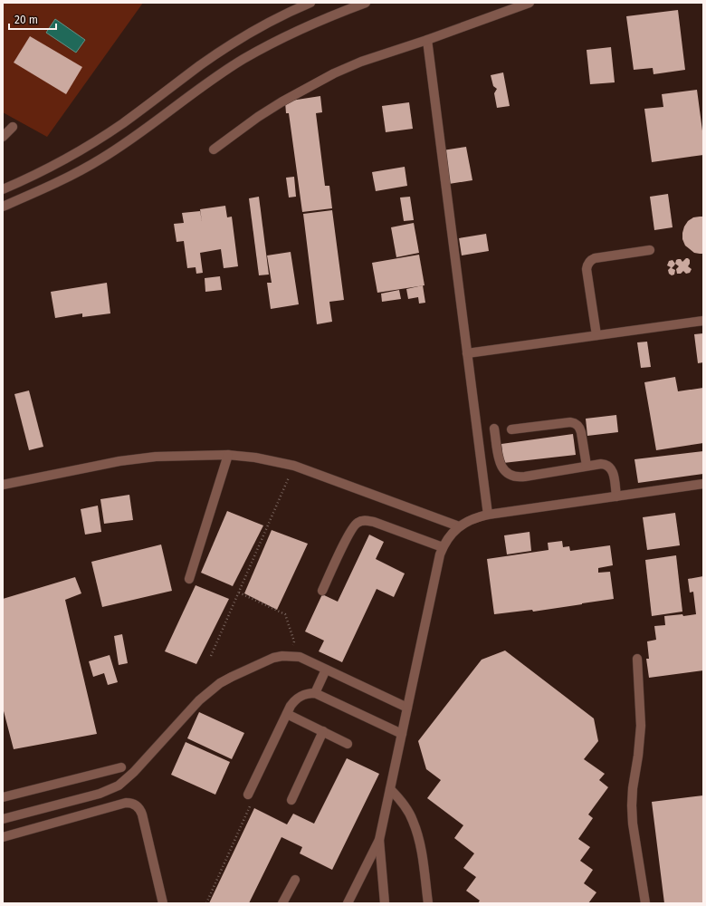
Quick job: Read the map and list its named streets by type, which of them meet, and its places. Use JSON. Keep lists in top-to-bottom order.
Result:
{
  "scale_bar": "20 m"
}
